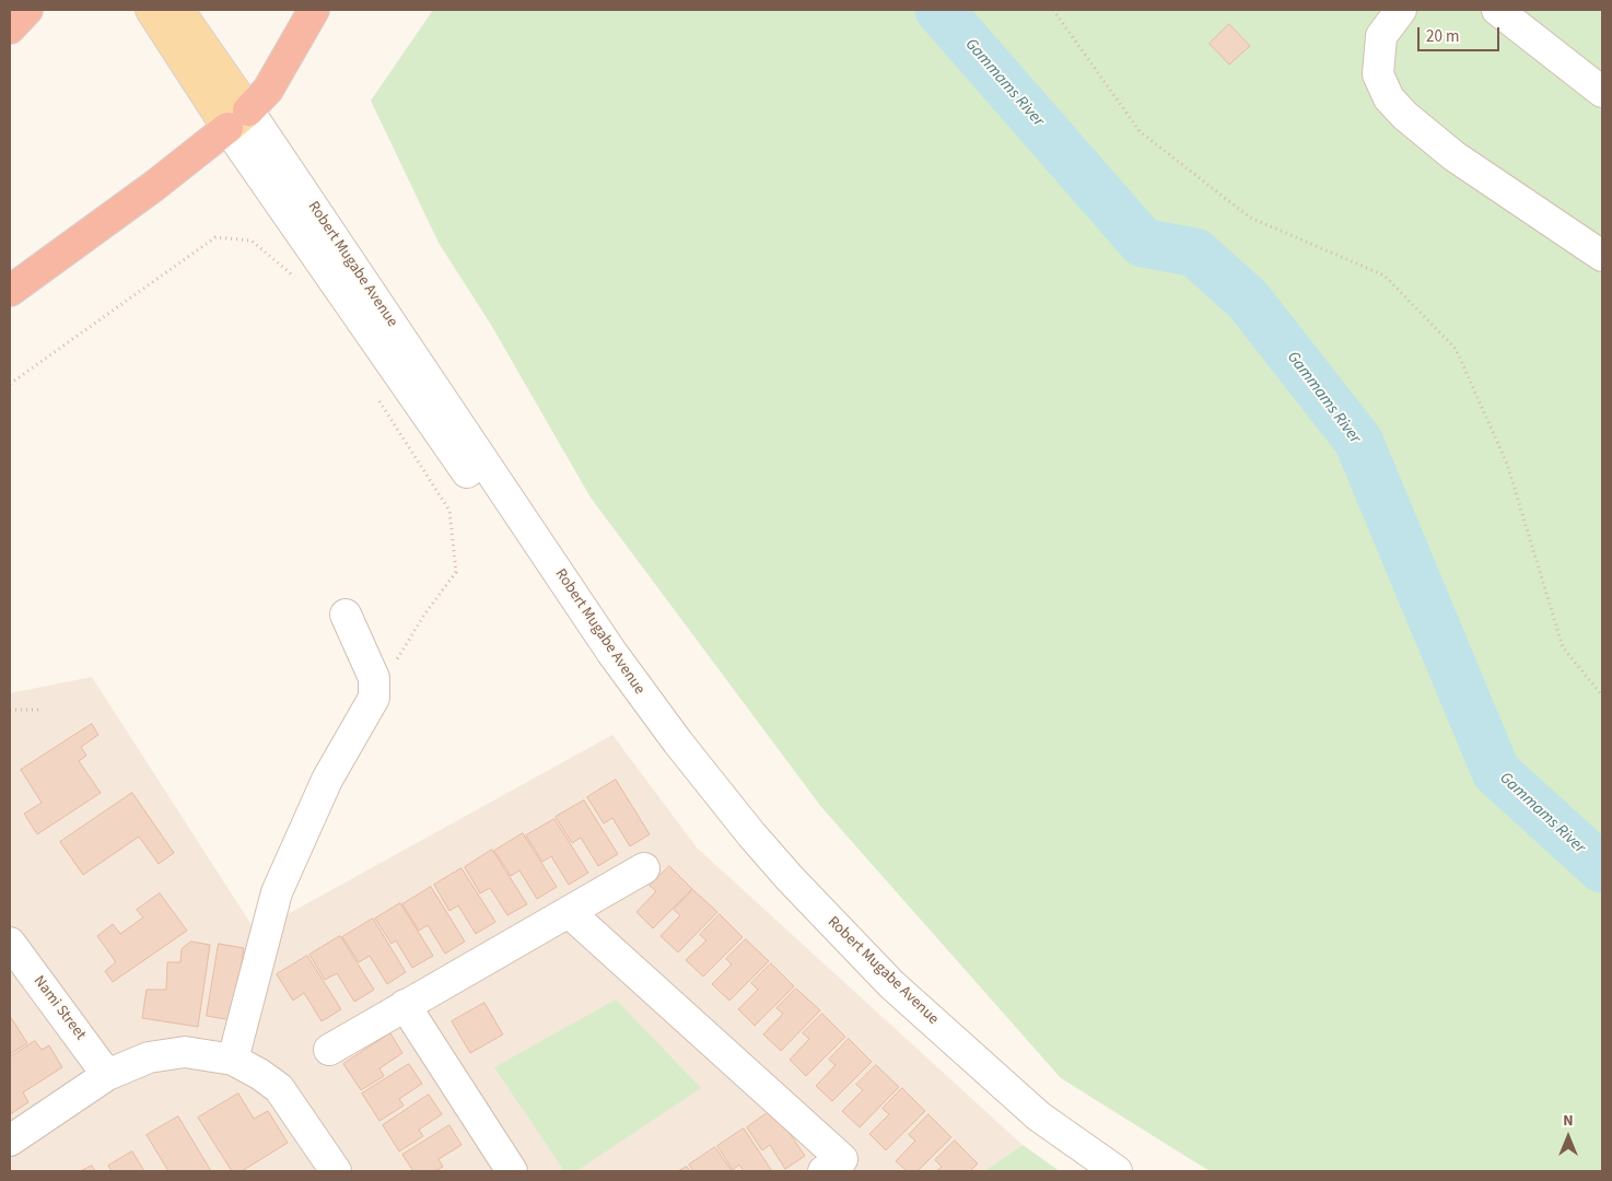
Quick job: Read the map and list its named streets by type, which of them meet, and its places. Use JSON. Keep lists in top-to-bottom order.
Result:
{
  "streets": {
    "main road": ["Robert Mugabe Avenue"],
    "street": ["Nami Street"]
  },
  "water": ["Gammams River"],
  "scale_bar": "20 m",
  "north": "top"
}
